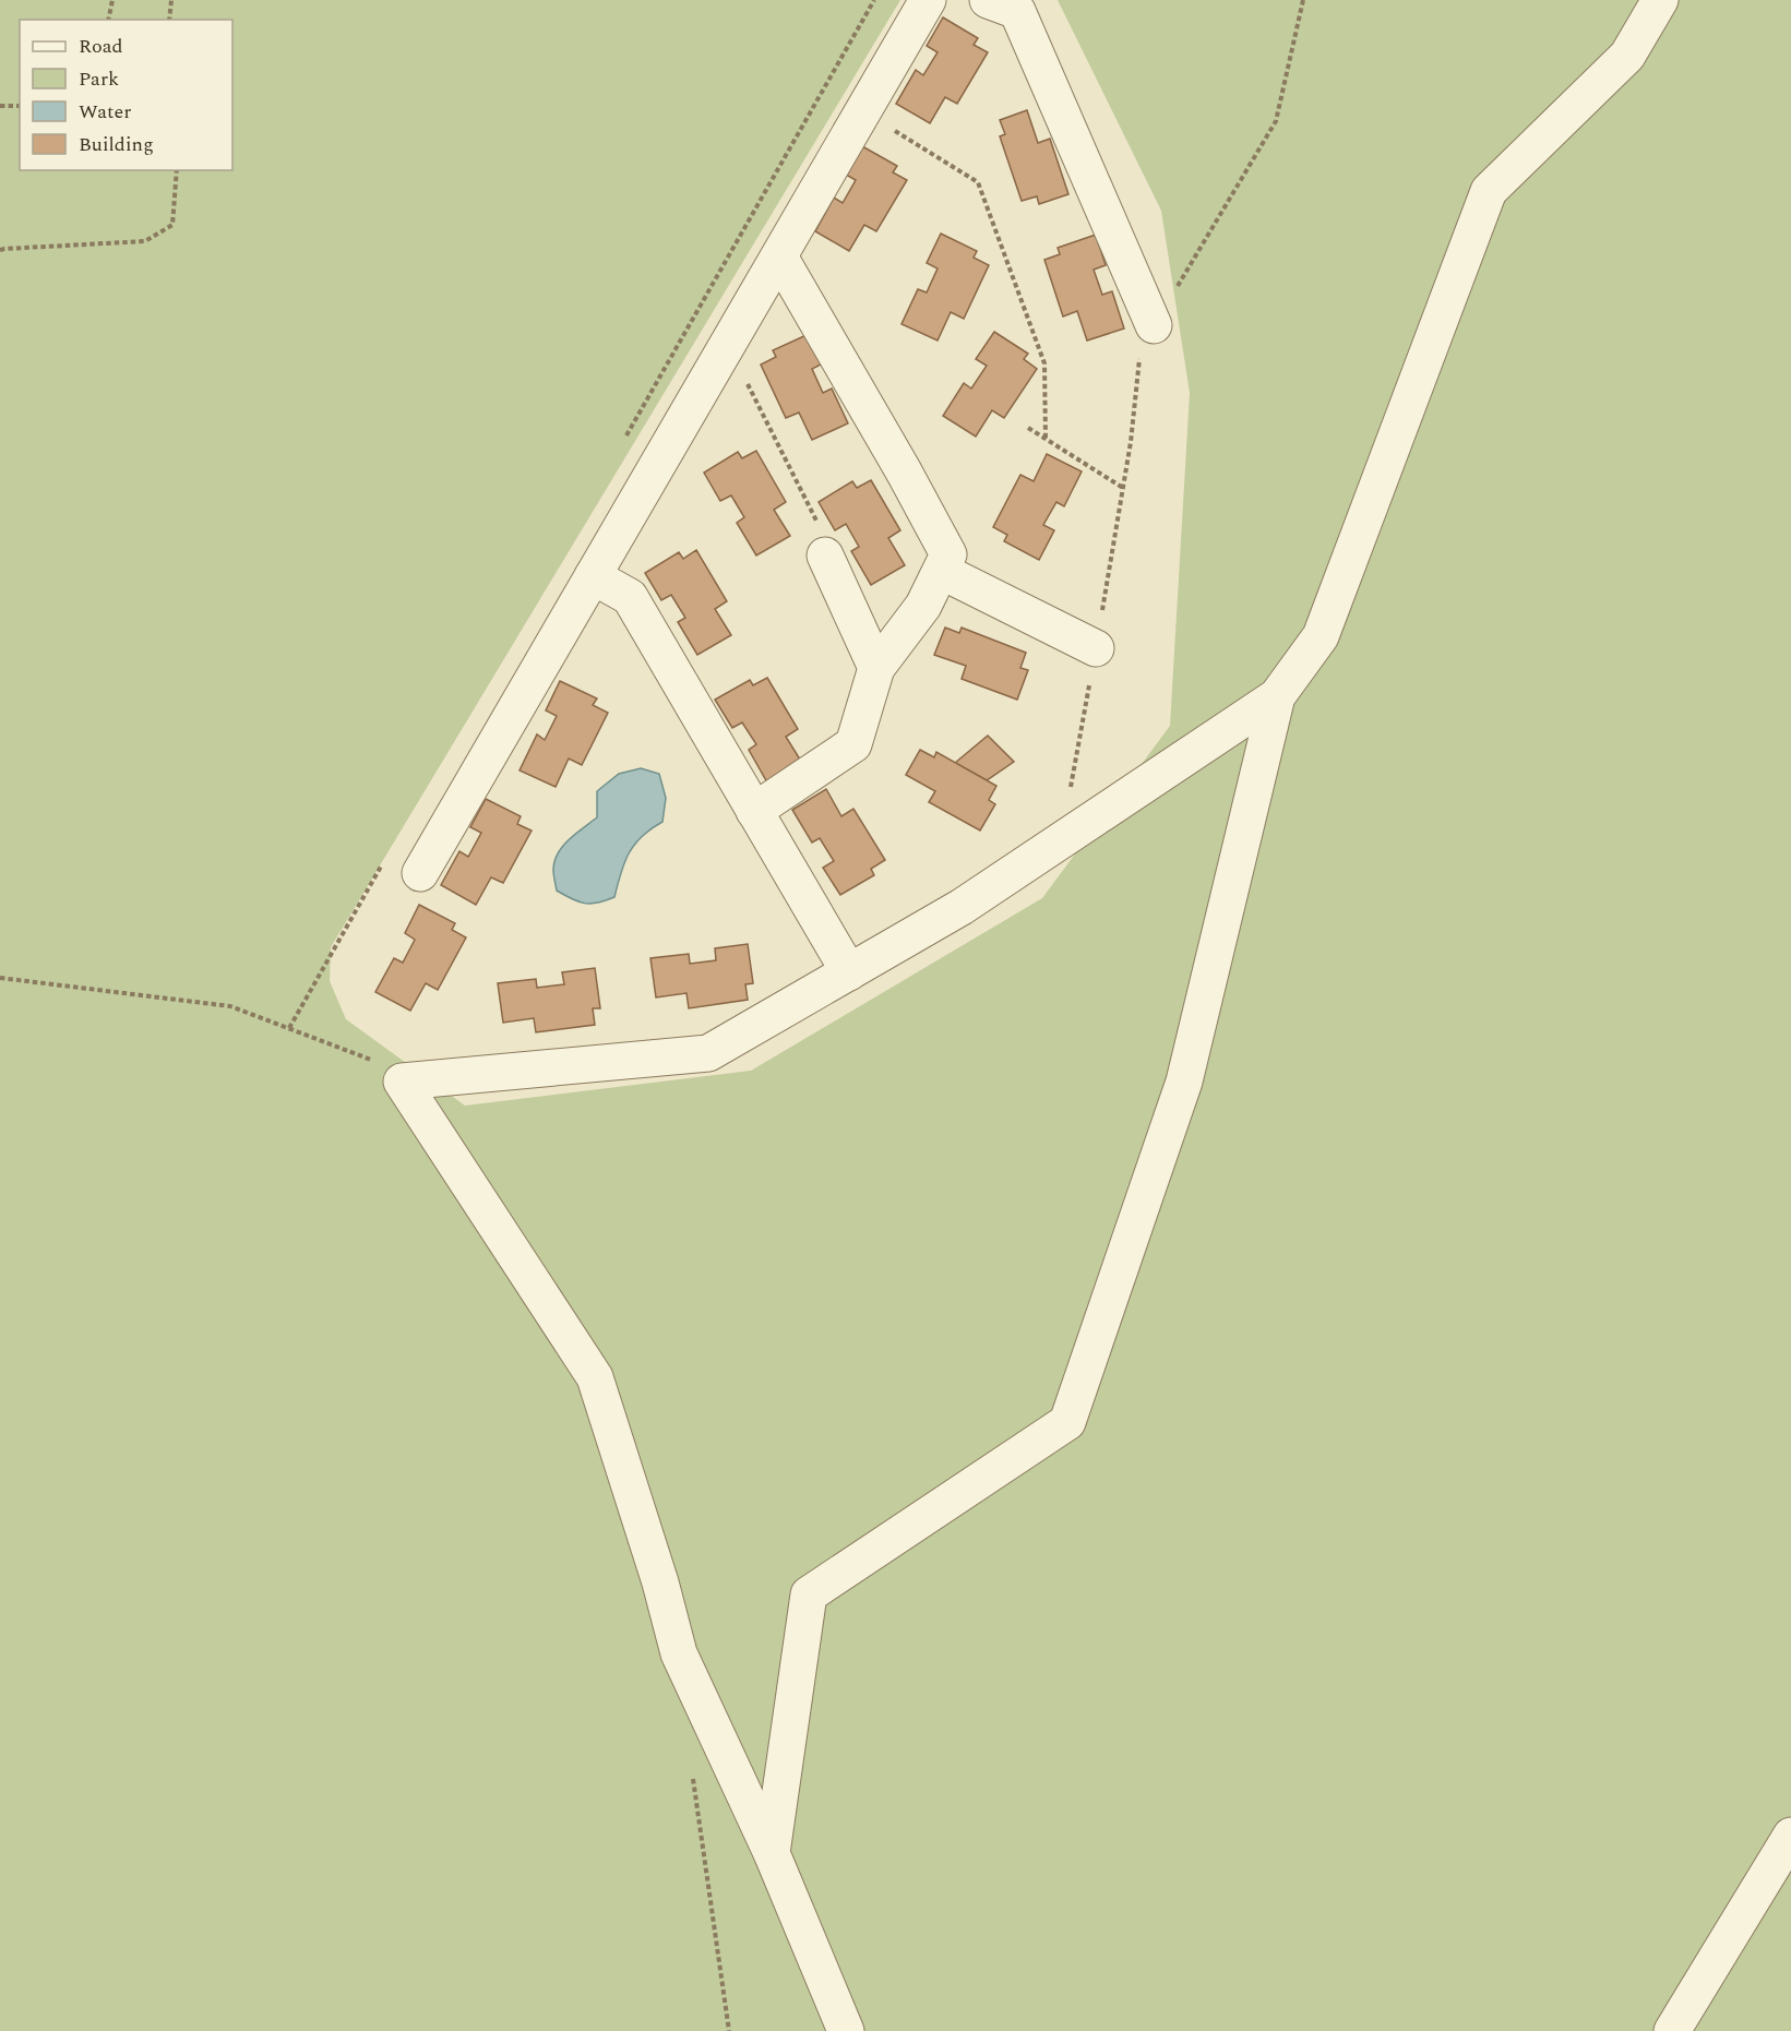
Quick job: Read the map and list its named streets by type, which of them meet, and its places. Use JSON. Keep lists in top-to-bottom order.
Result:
{
  "legend": [
    "Road",
    "Park",
    "Water",
    "Building"
  ]
}
